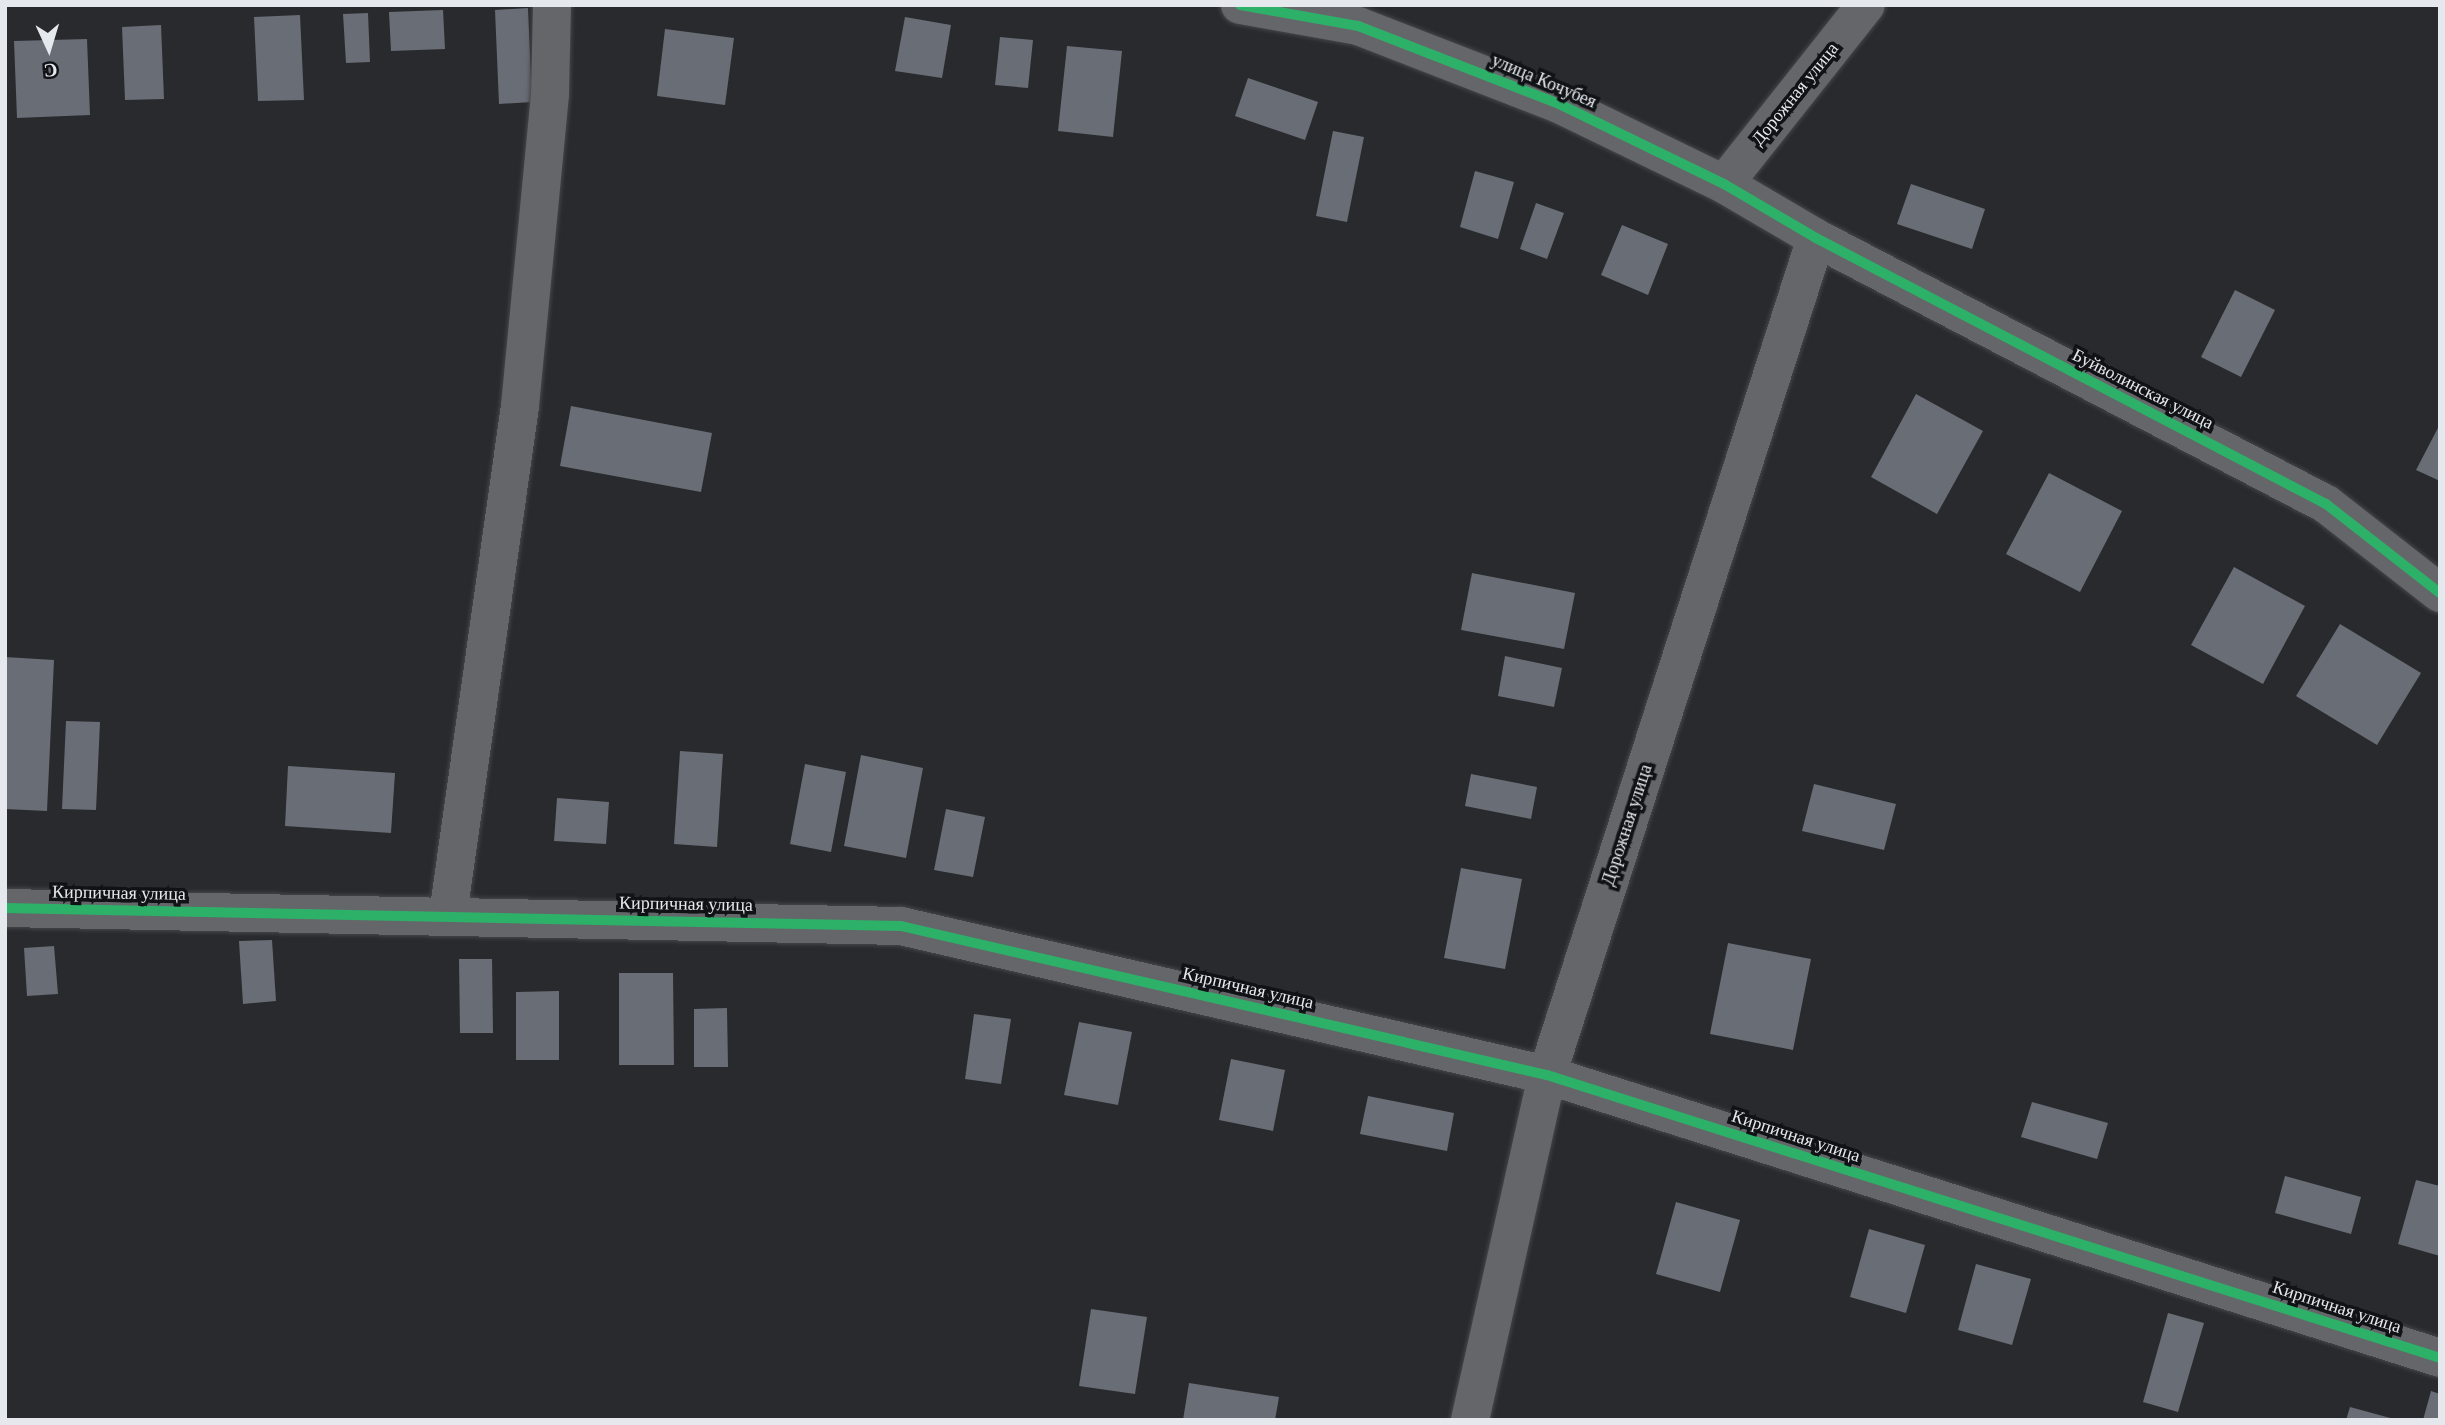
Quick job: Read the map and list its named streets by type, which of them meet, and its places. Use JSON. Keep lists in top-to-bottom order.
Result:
{
  "streets": {
    "street": [
      "улица Кочубея",
      "Дорожная улица",
      "Буйволинская улица",
      "Кирпичная улица"
    ]
  },
  "crossings": [
    ["улица Кочубея", "Дорожная улица"],
    ["улица Кочубея", "Буйволинская улица"],
    ["Дорожная улица", "Буйволинская улица"],
    ["Дорожная улица", "Кирпичная улица"]
  ],
  "north": "bottom"
}
